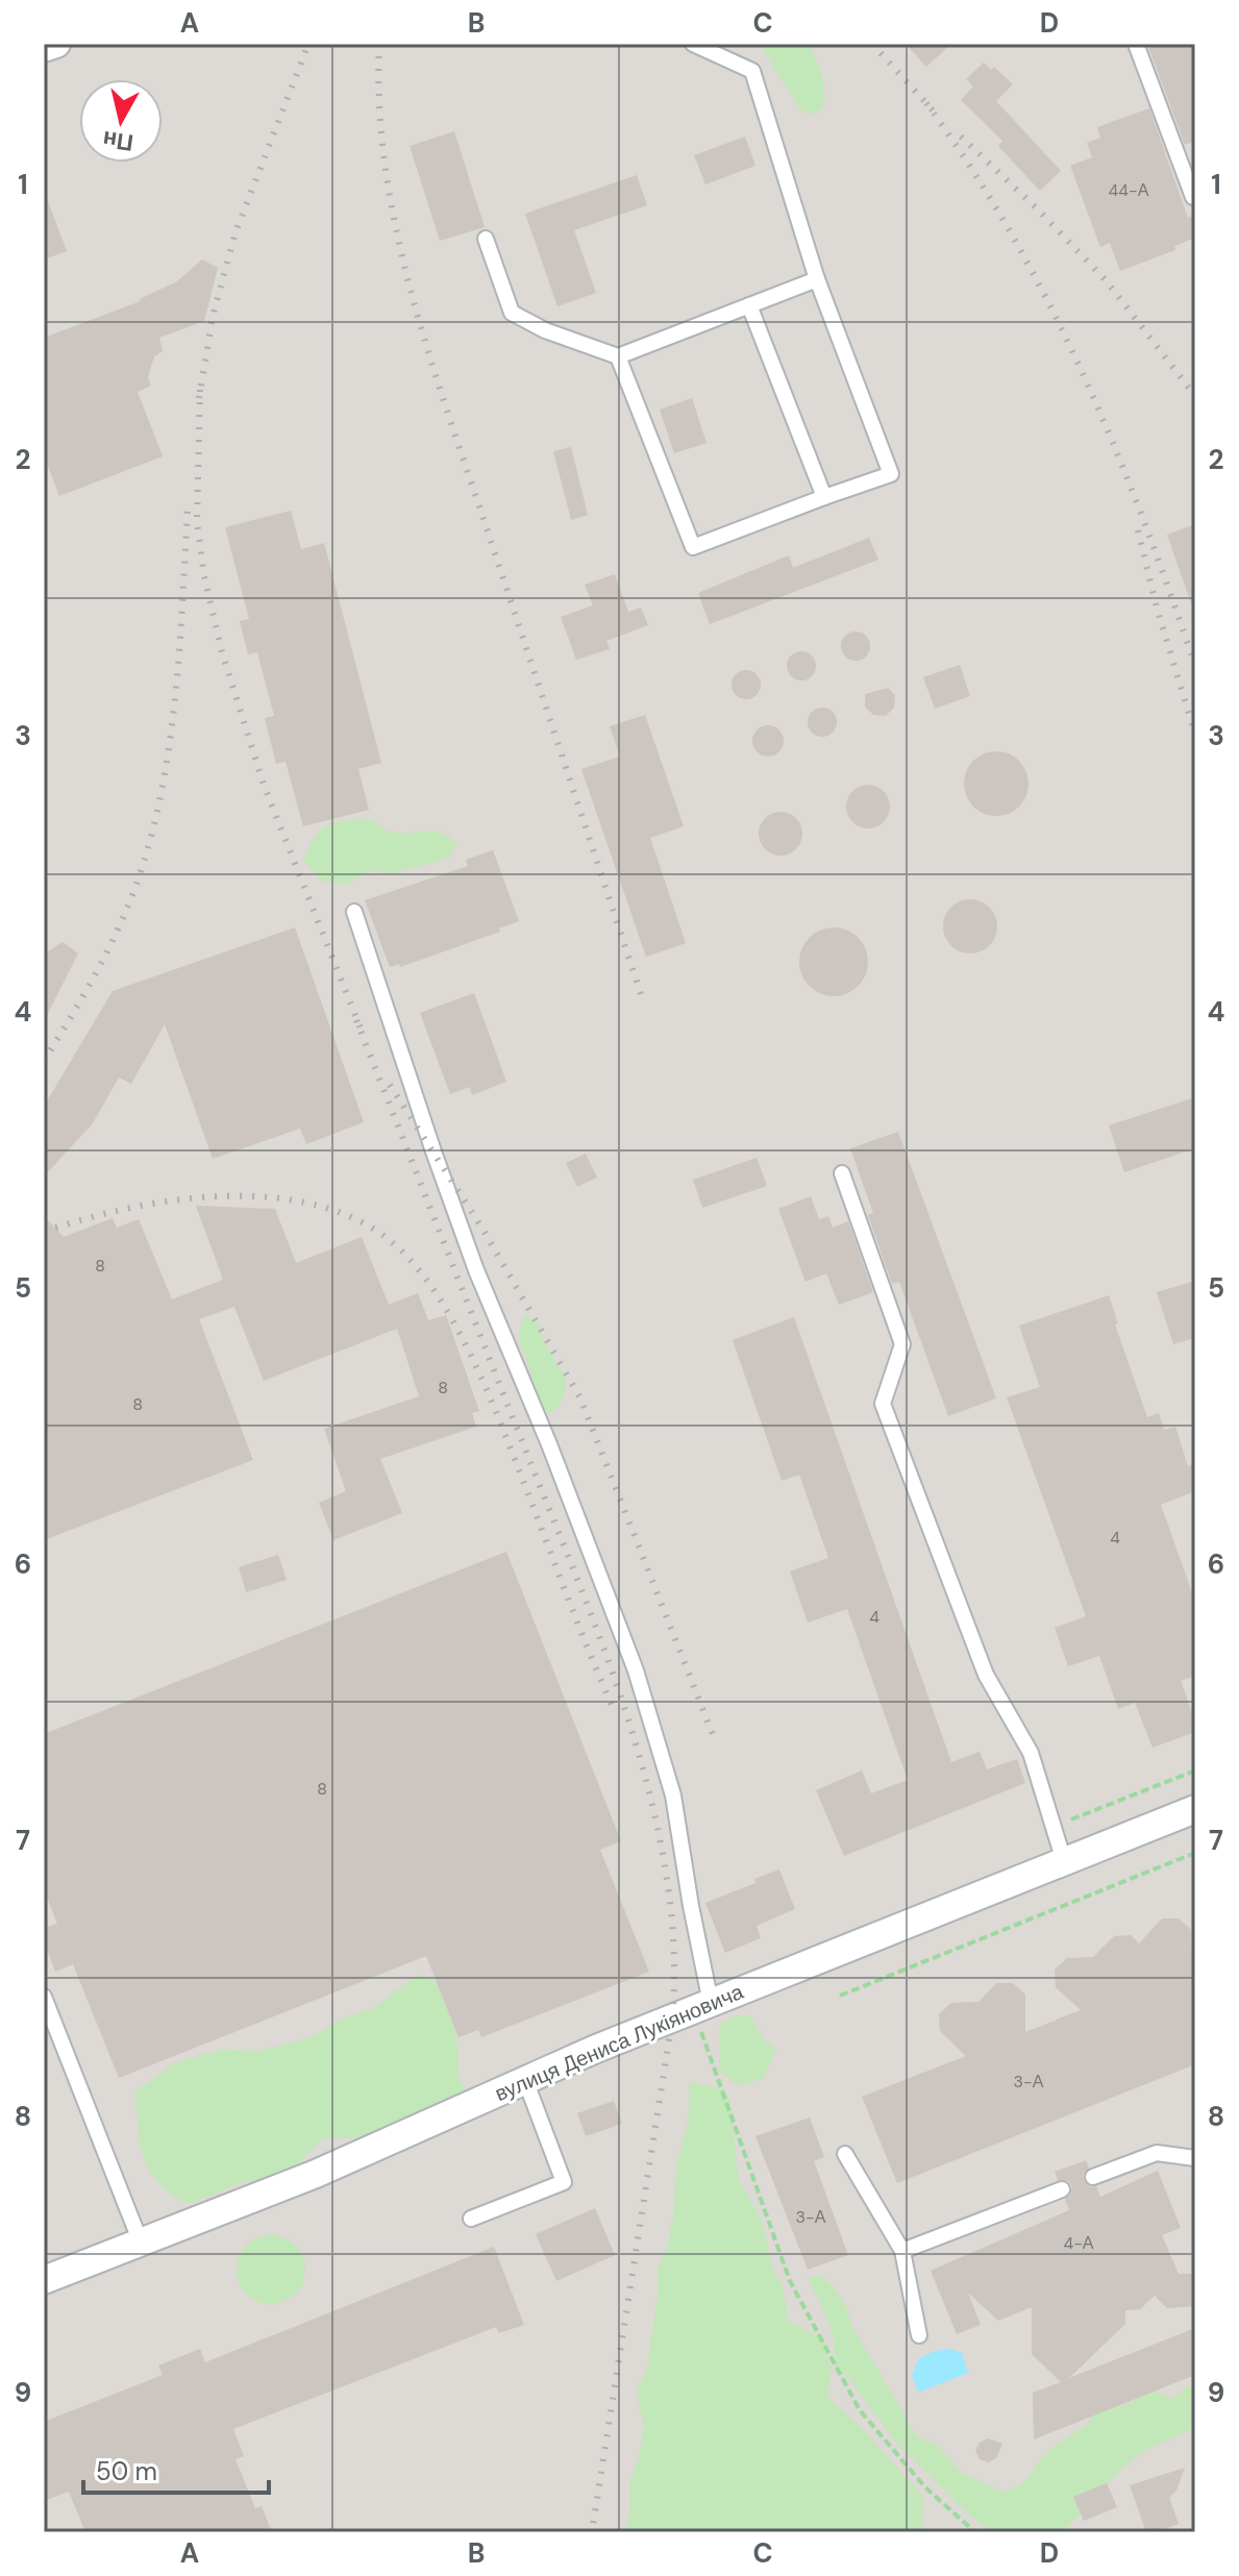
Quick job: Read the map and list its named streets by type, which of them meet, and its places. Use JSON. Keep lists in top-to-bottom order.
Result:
{
  "streets": {
    "street": ["вулиця Дениса Лукіяновича"]
  },
  "house_numbers": [
    "44-А",
    "8",
    "8",
    "8",
    "4",
    "4",
    "8",
    "3-А",
    "3-А",
    "4-А"
  ],
  "scale_bar": "50 m",
  "north": "bottom",
  "grid": {
    "columns": [
      "A",
      "B",
      "C",
      "D"
    ],
    "rows": [
      "1",
      "2",
      "3",
      "4",
      "5",
      "6",
      "7",
      "8",
      "9"
    ]
  }
}
